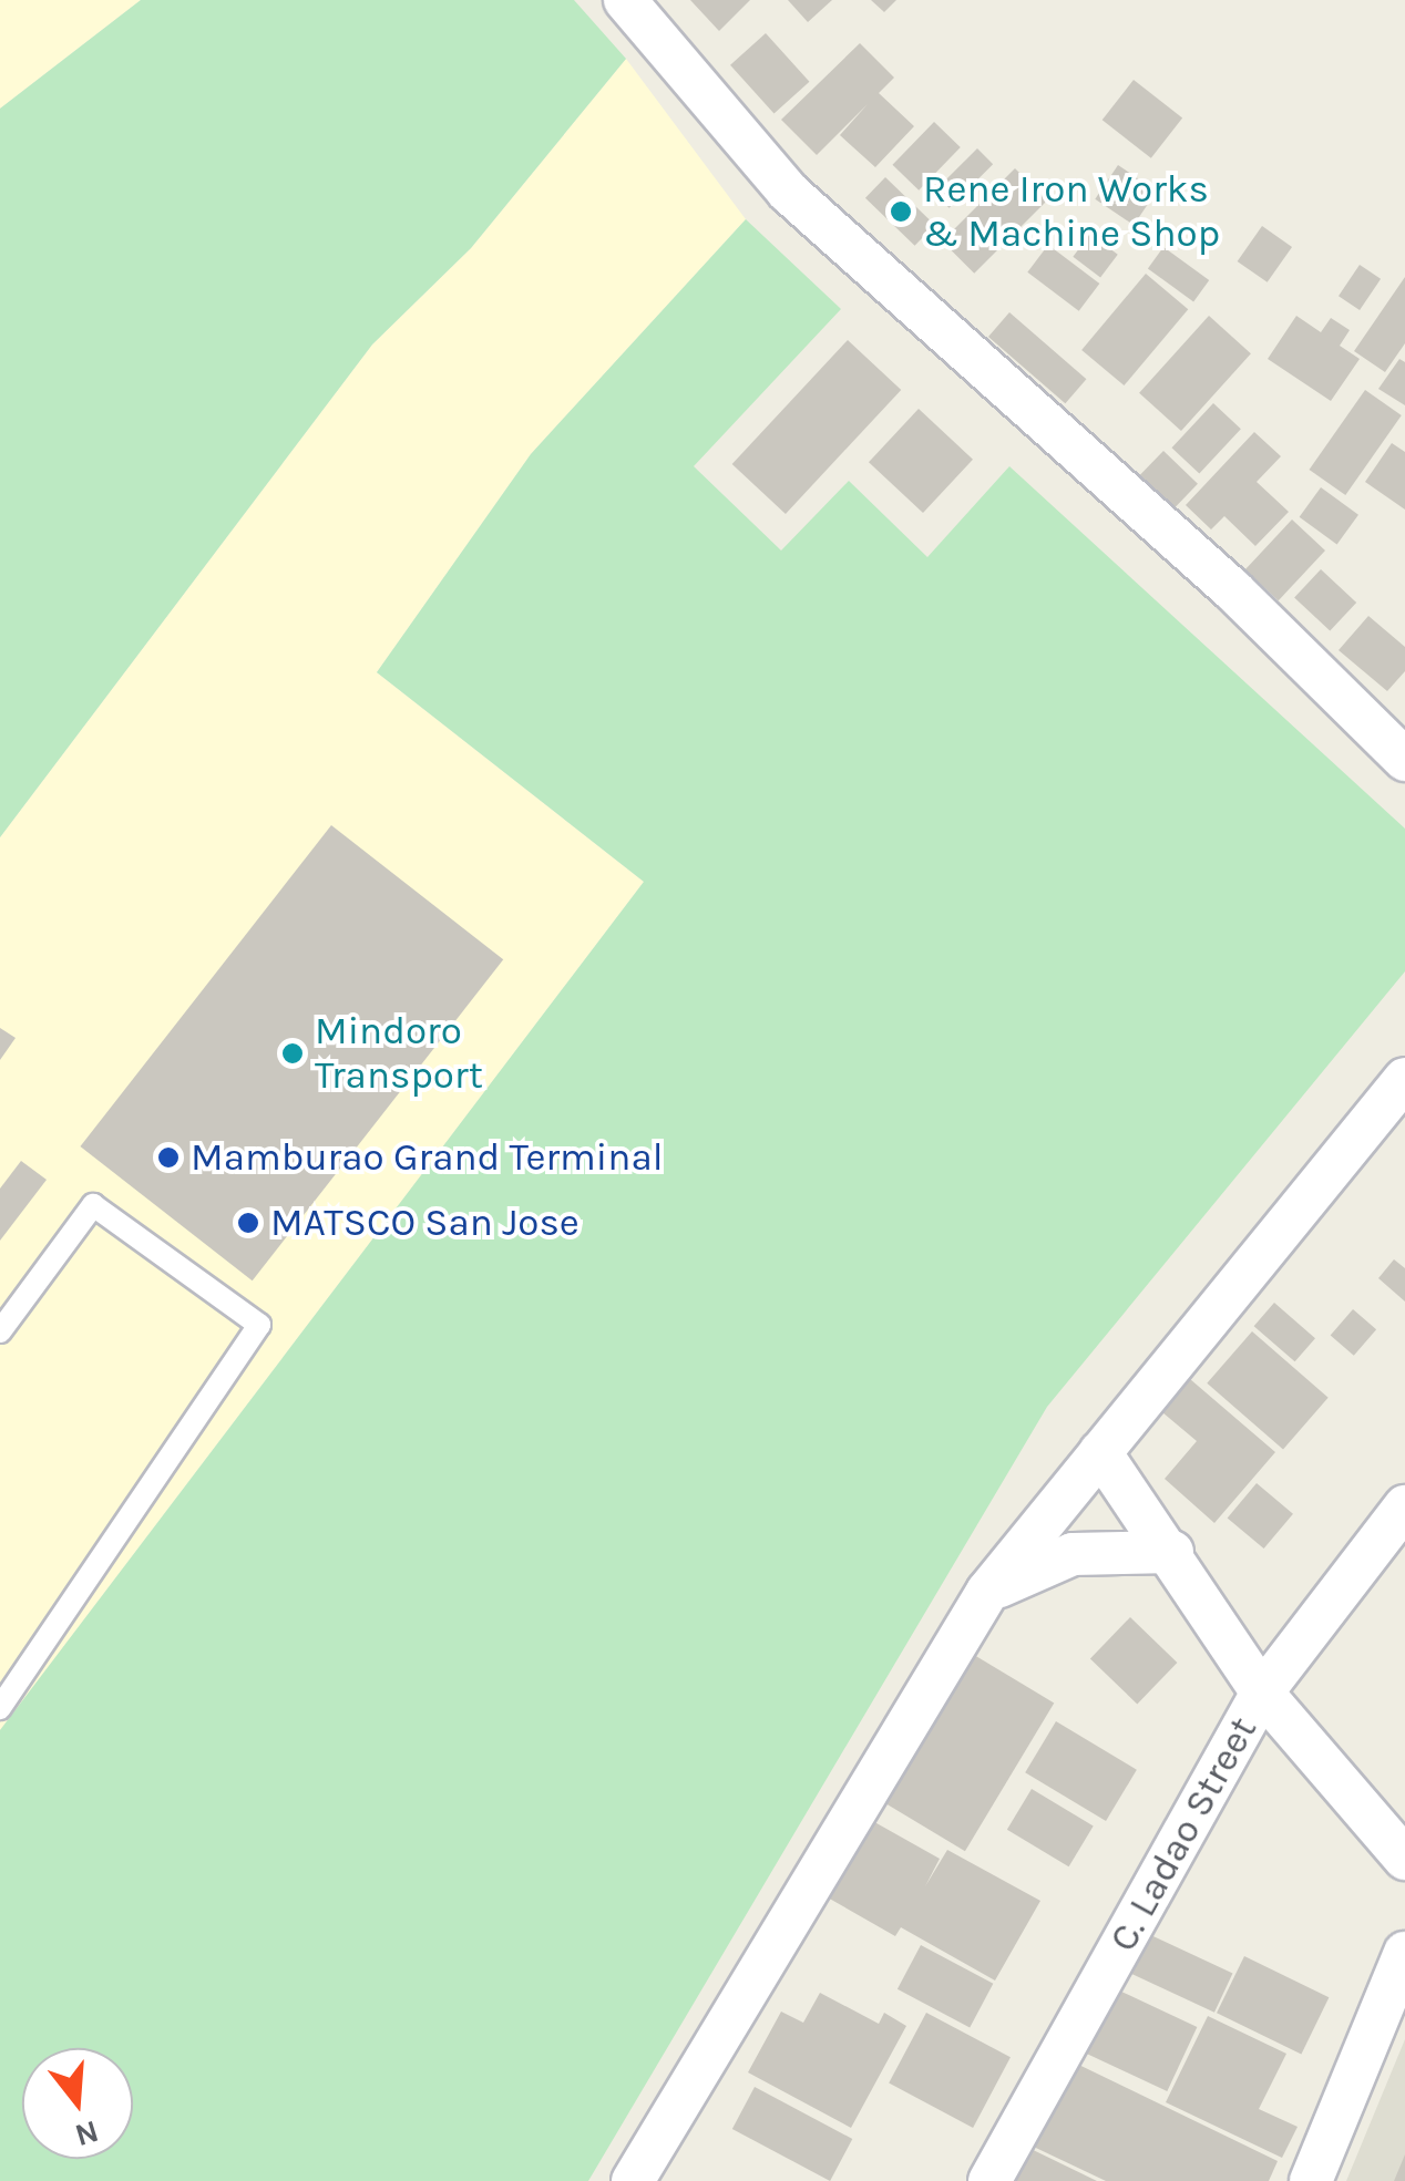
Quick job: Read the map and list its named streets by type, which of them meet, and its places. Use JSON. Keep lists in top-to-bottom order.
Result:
{
  "streets": {
    "street": ["C. Ladao Street"]
  },
  "places": [
    "Rene Iron Works & Machine Shop",
    "Mindoro Transport",
    "Mamburao Grand Terminal",
    "MATSCO San Jose"
  ],
  "north": "bottom"
}
